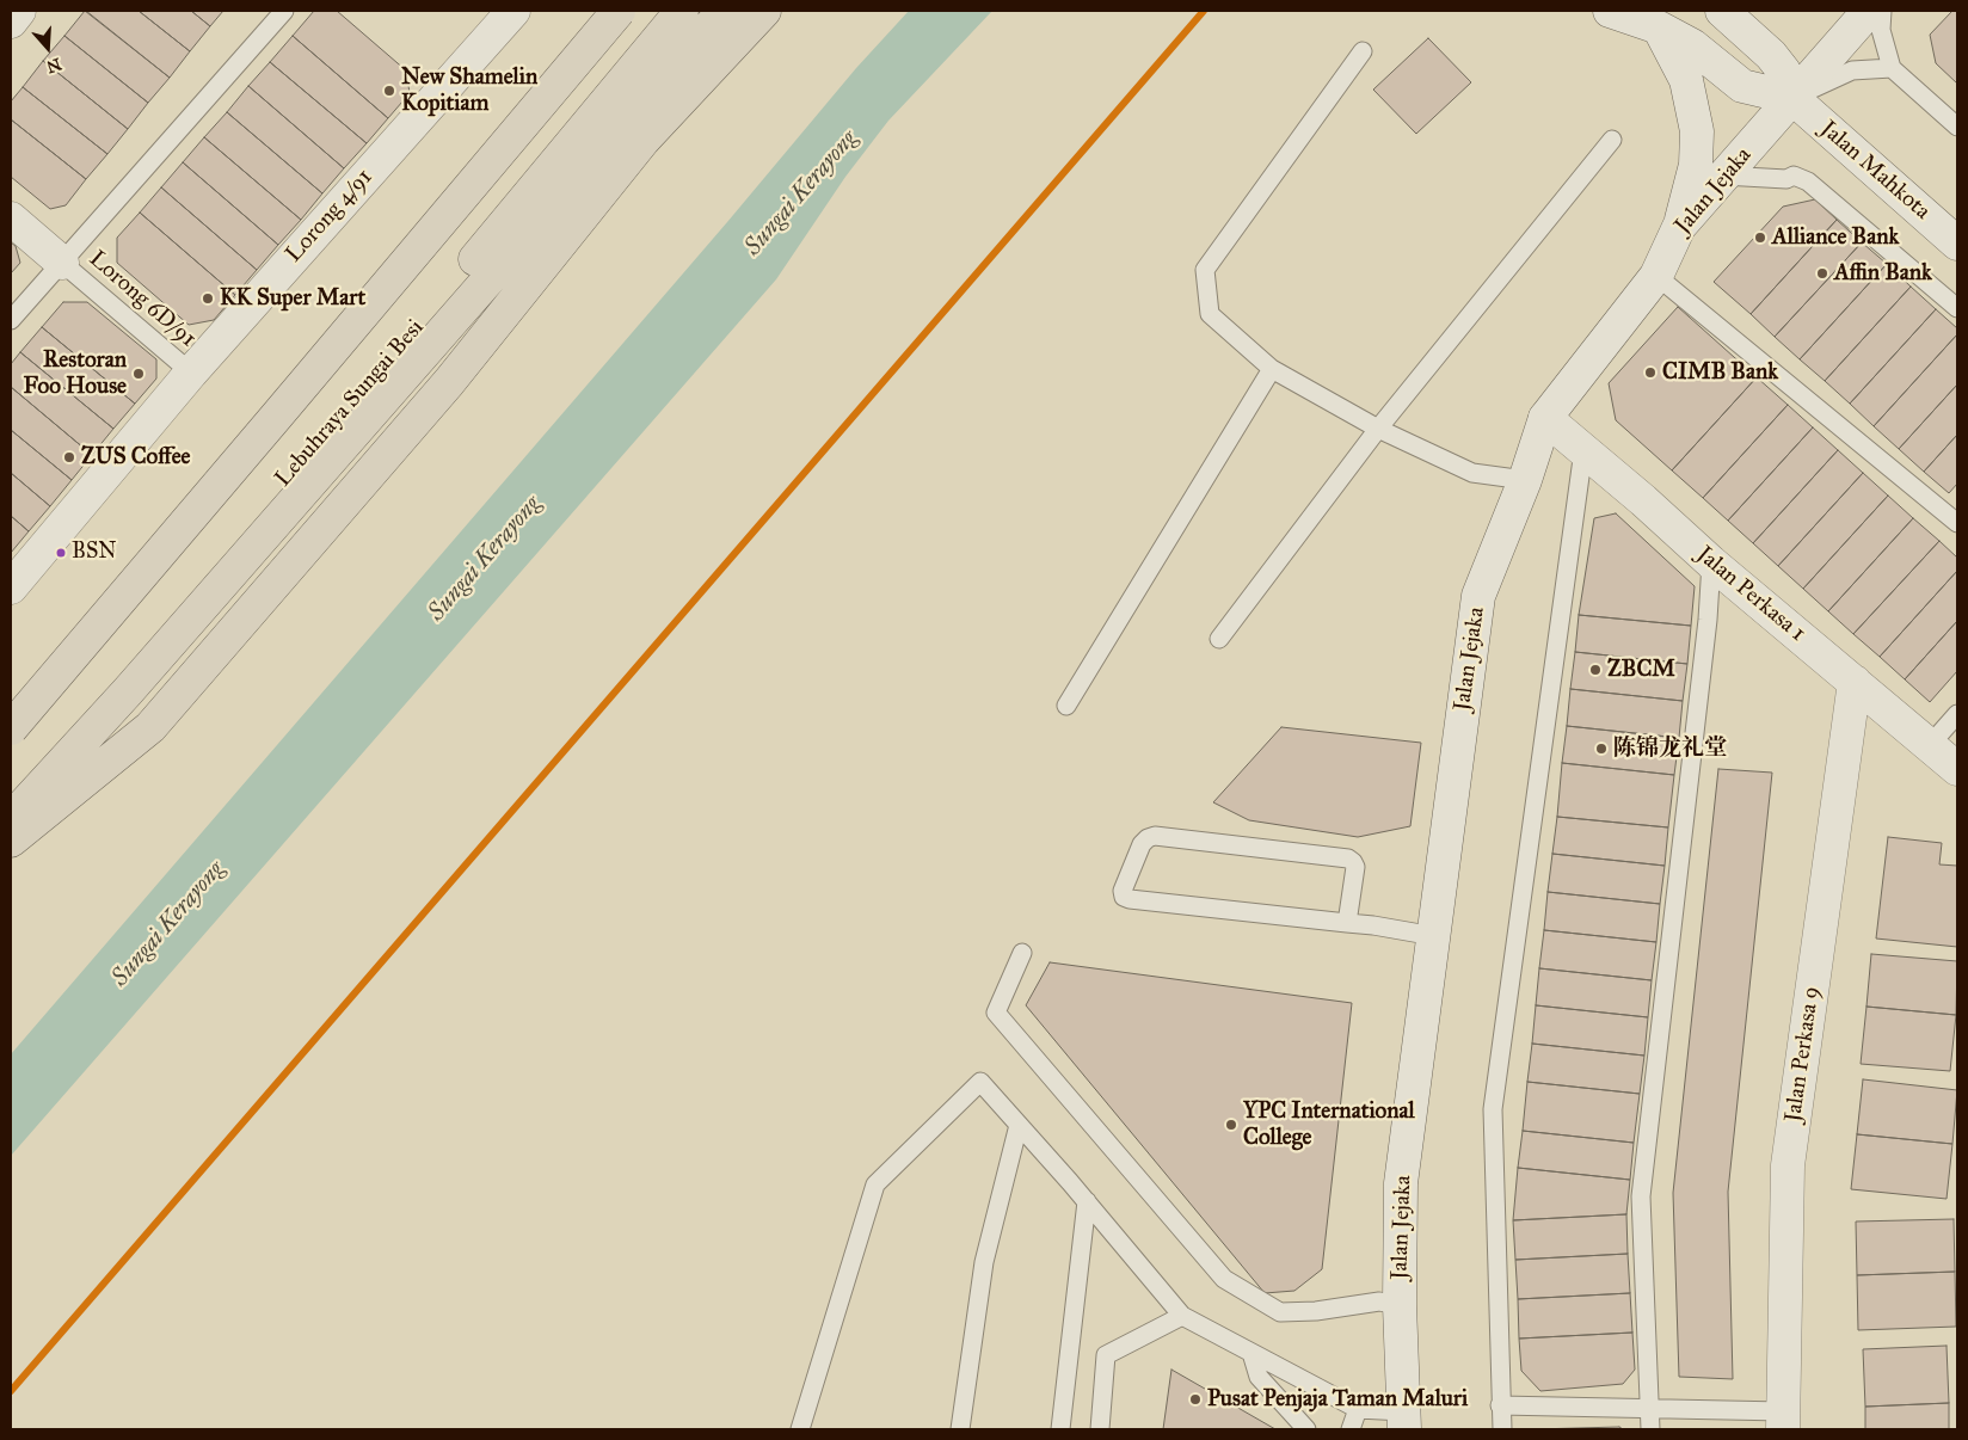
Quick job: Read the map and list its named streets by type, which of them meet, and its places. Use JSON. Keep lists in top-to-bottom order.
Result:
{
  "streets": {
    "highway": ["Lebuhraya Sungai Besi"],
    "street": [
      "Jalan Mahkota",
      "Jalan Jejaka",
      "Lorong 4/91",
      "Jalan Perkasa 1",
      "Jalan Perkasa 9"
    ],
    "lane": ["Lorong 6D/91"]
  },
  "crossings": [
    ["Jalan Mahkota", "Jalan Jejaka"],
    ["Jalan Jejaka", "Jalan Perkasa 1"],
    ["Lorong 4/91", "Lorong 6D/91"],
    ["Jalan Perkasa 1", "Jalan Perkasa 9"]
  ],
  "water": ["Sungai Kerayong"],
  "places": [
    "New Shamelin Kopitiam",
    "Alliance Bank",
    "Affin Bank",
    "KK Super Mart",
    "CIMB Bank",
    "Restoran Foo House",
    "ZUS Coffee",
    "BSN",
    "ZBCM",
    "陈锦龙礼堂",
    "YPC International College",
    "Pusat Penjaja Taman Maluri"
  ],
  "north": "bottom"
}
